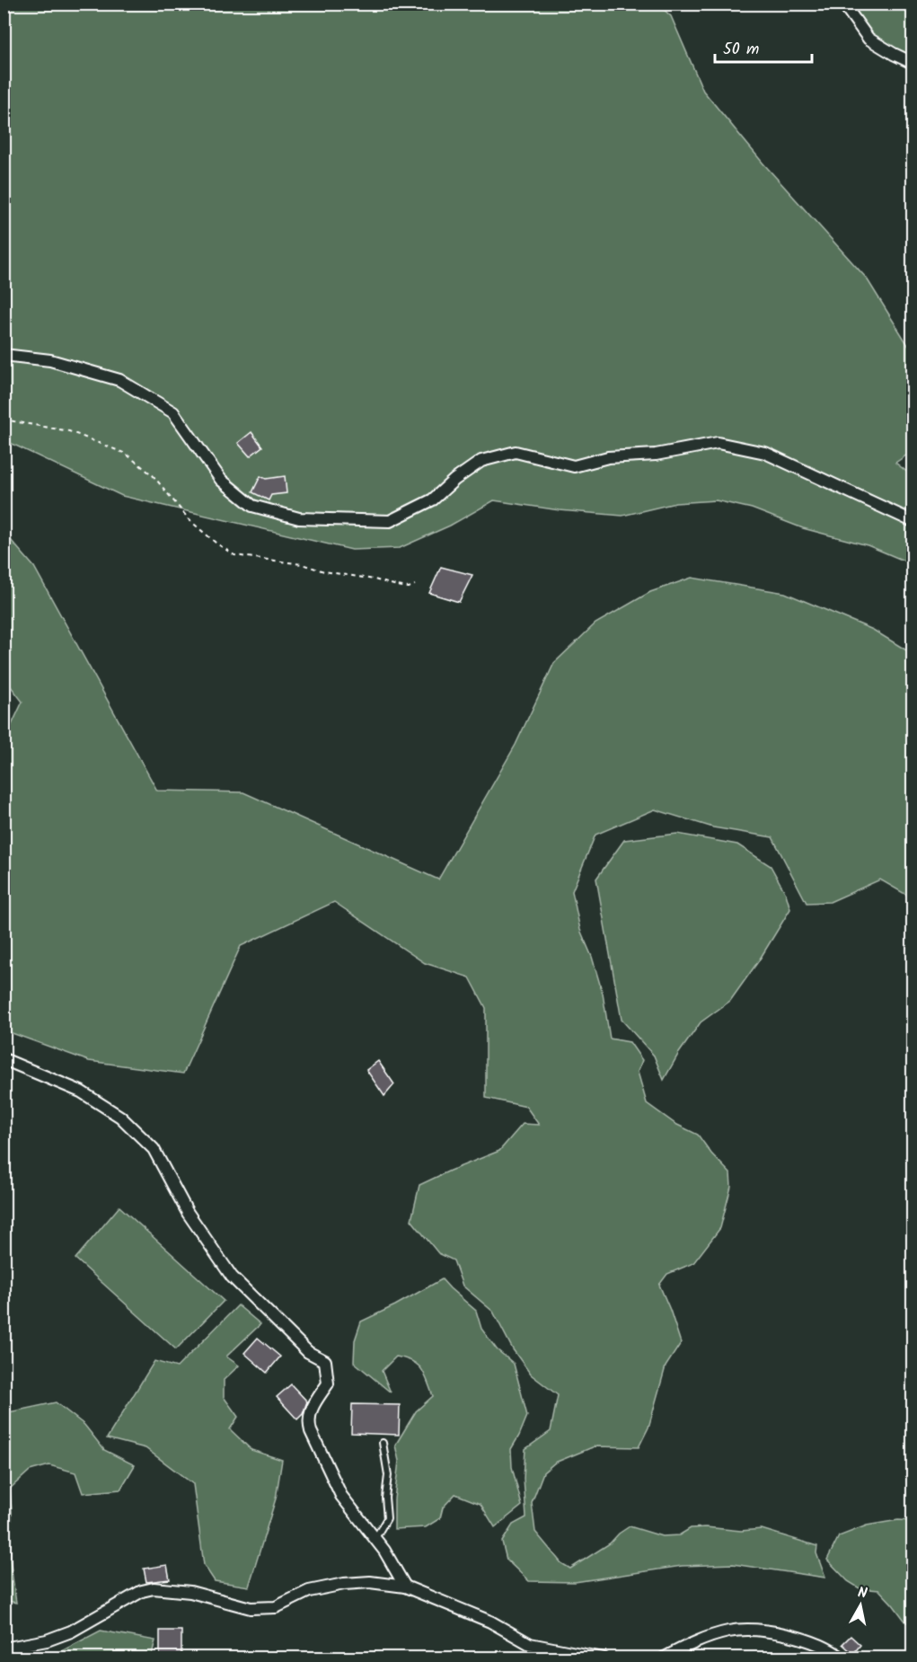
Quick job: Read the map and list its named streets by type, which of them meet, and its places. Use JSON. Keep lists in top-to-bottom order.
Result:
{
  "scale_bar": "50 m",
  "north": "top"
}
